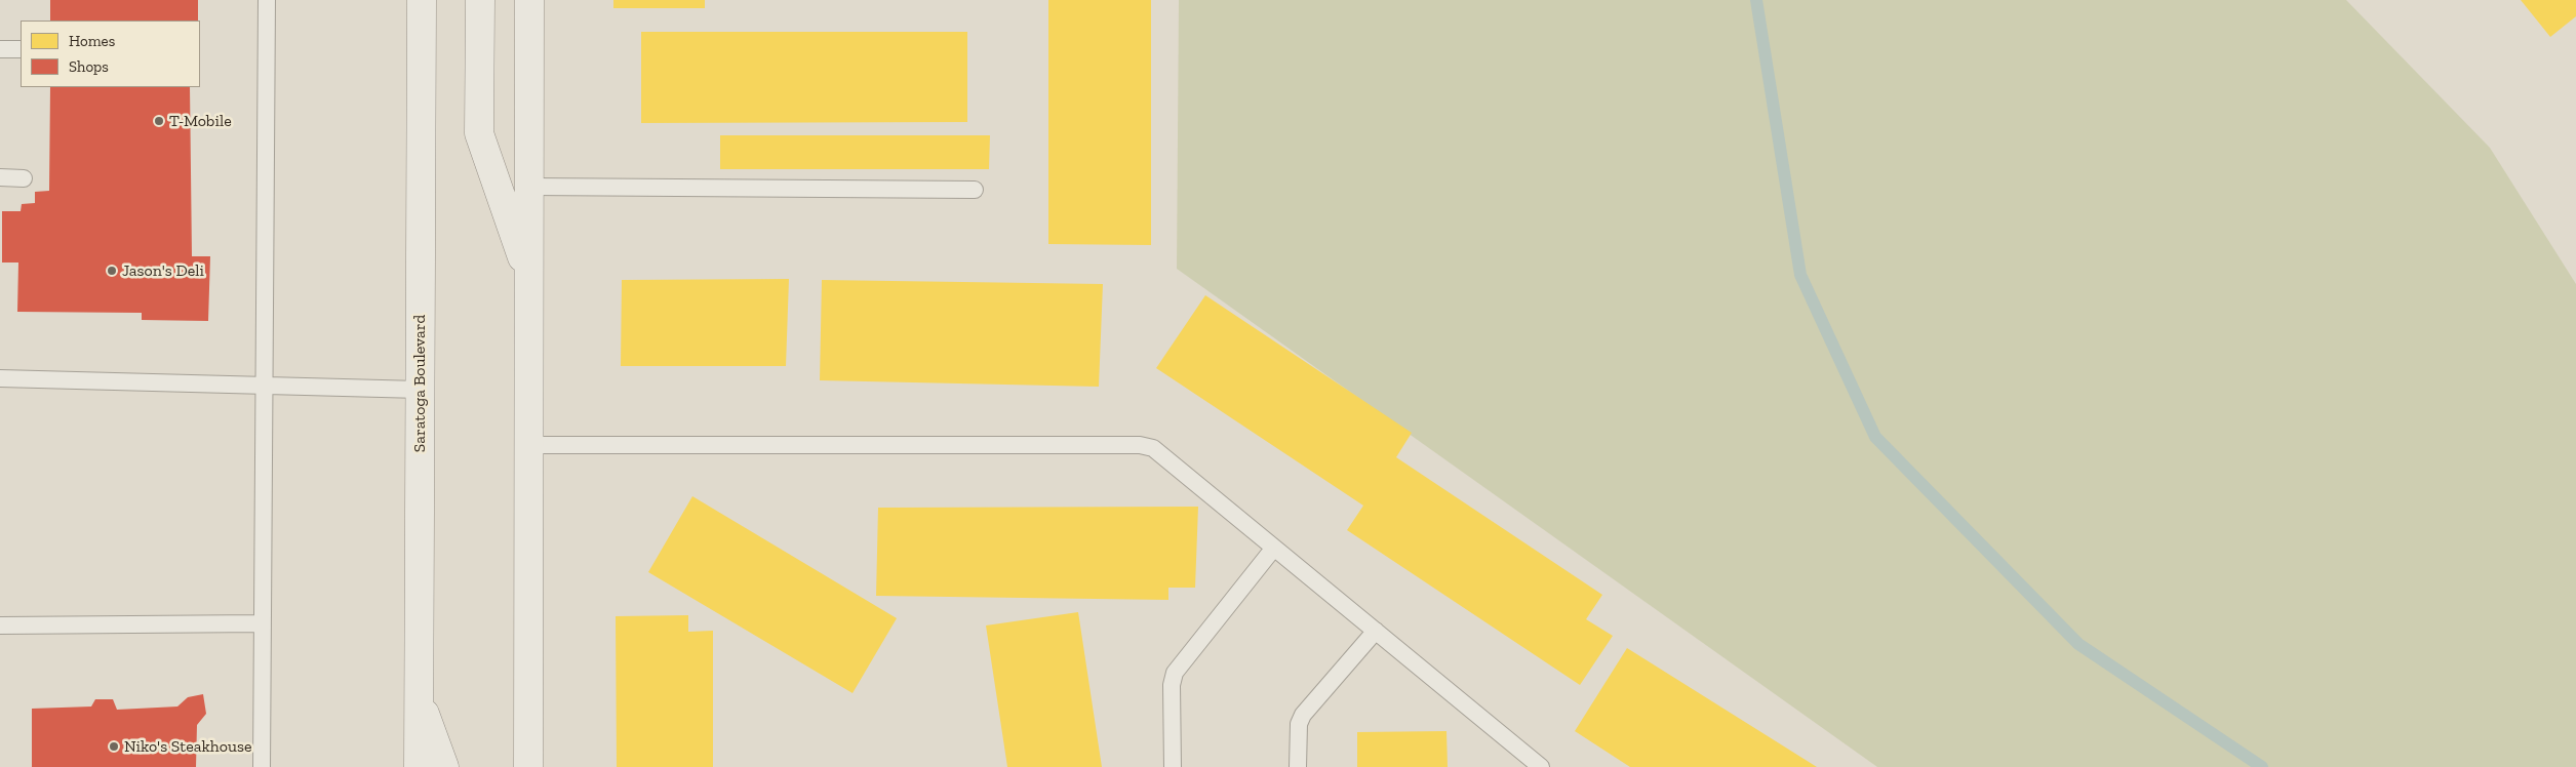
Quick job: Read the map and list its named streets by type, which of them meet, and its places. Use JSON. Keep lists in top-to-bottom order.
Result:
{
  "streets": {
    "main road": ["Saratoga Boulevard"]
  },
  "places": ["T-Mobile", "Jason's Deli", "Niko's Steakhouse"],
  "legend": ["Homes", "Shops"]
}
